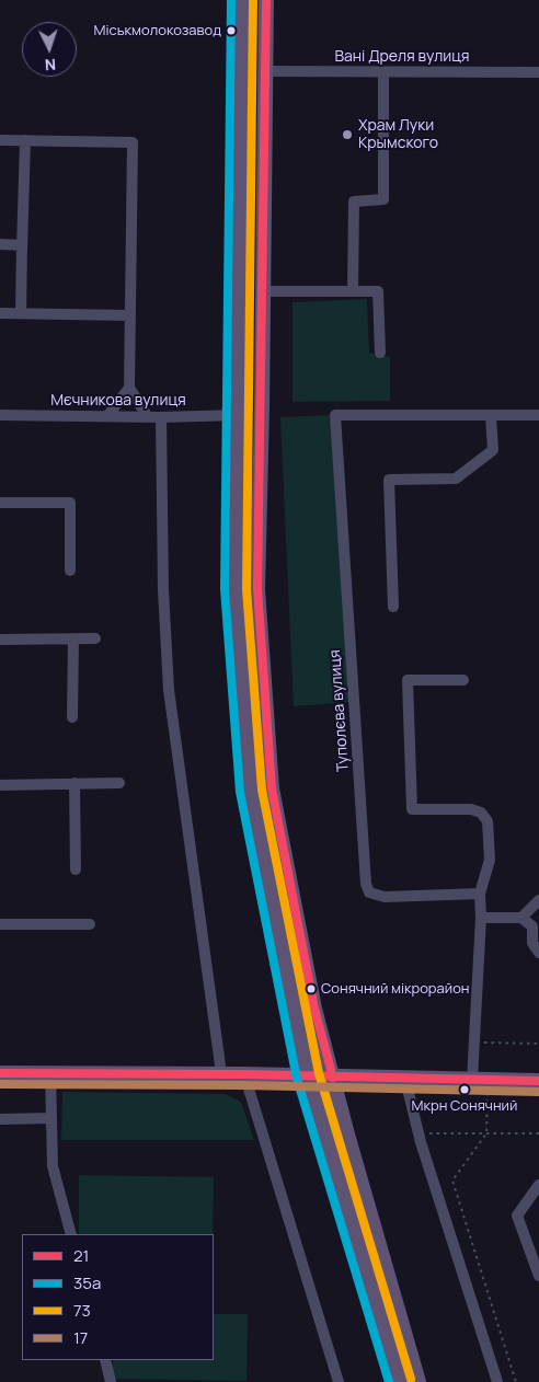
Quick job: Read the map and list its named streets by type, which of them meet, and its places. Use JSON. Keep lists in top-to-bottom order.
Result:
{
  "streets": {
    "street": ["Вані Дреля вулиця", "Мєчникова вулиця", "Туполєва вулиця"]
  },
  "places": [
    "Міськмолокозавод",
    "Храм Луки Крымского",
    "Сонячний мікрорайон",
    "Мкрн Сонячний"
  ],
  "lines": [
    "transit line 21",
    "transit line 35а",
    "transit line 73",
    "transit line 17"
  ],
  "legend": [
    "21",
    "35а",
    "73",
    "17"
  ],
  "north": "bottom"
}
